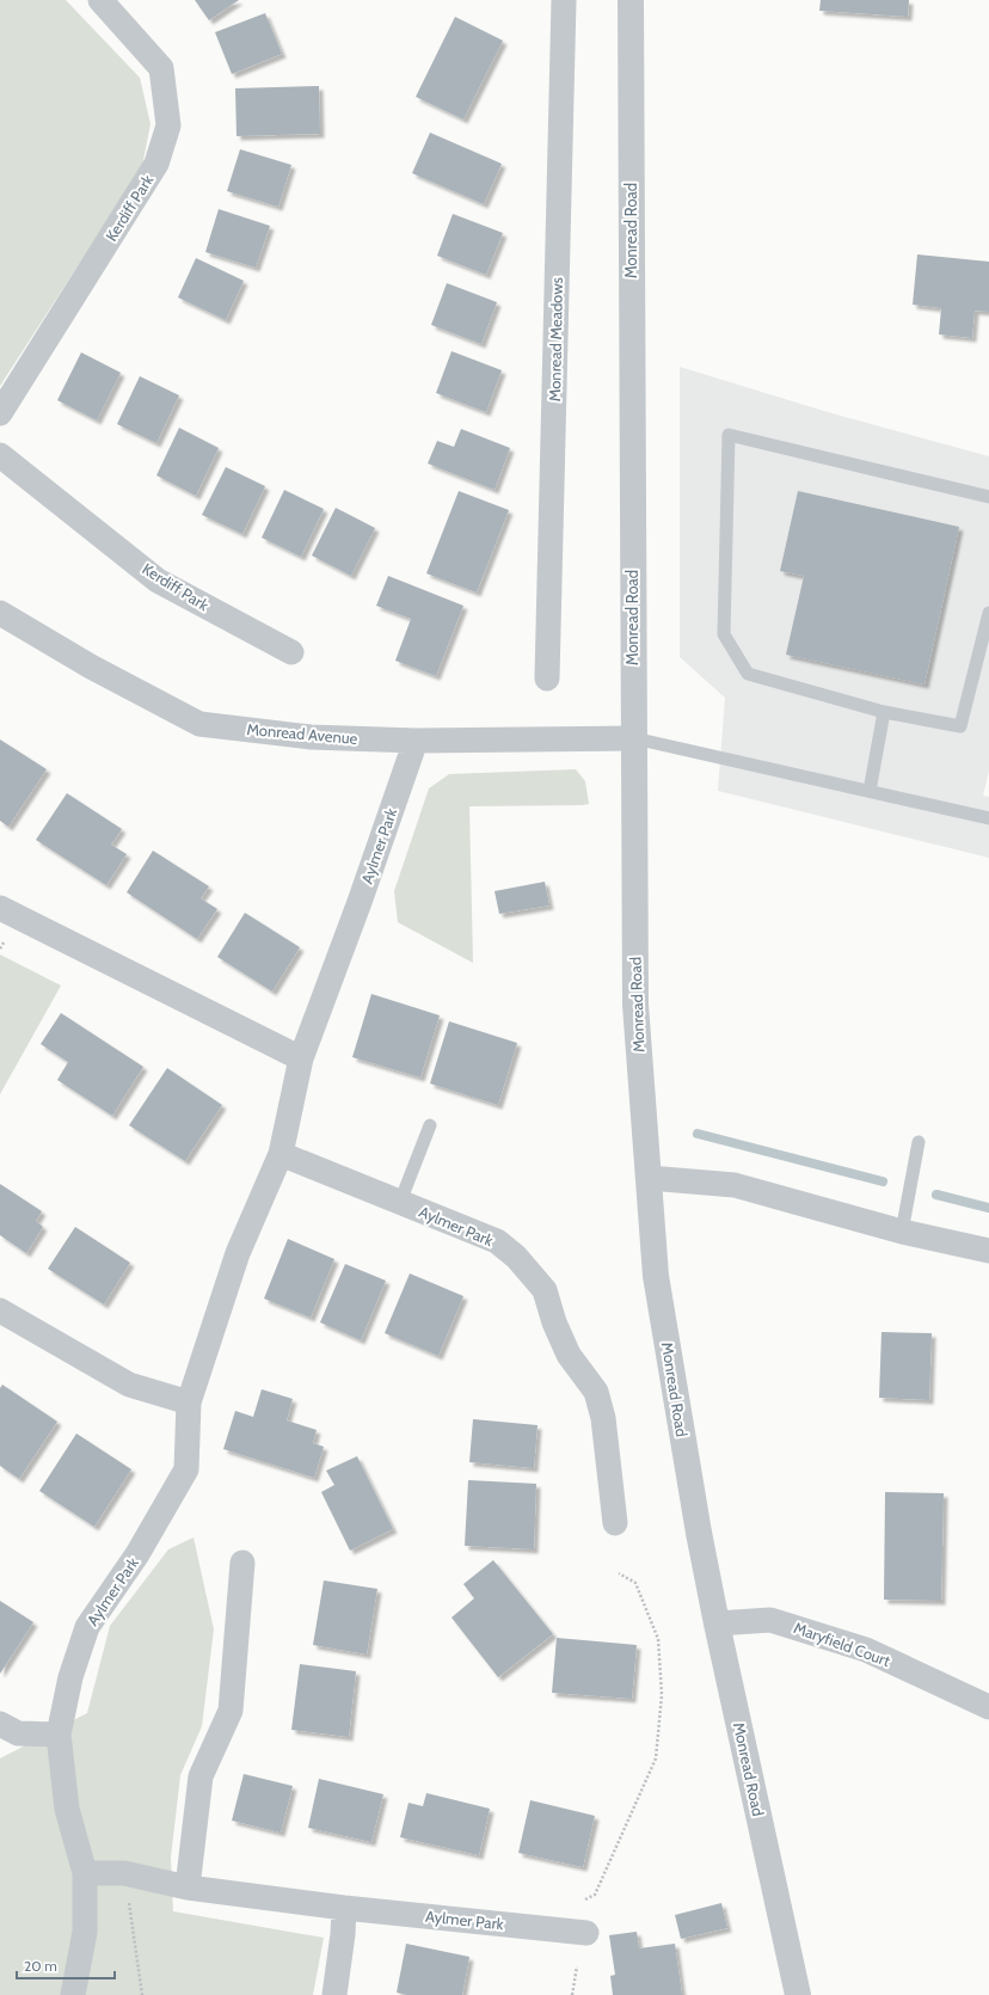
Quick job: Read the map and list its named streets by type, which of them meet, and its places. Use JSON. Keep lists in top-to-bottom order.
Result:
{
  "streets": {
    "street": [
      "Kerdiff Park",
      "Monread Road",
      "Monread Meadows",
      "Monread Avenue",
      "Aylmer Park",
      "Maryfield Court"
    ]
  },
  "crossings": [
    ["Monread Road", "Monread Avenue"],
    ["Monread Road", "Maryfield Court"],
    ["Monread Avenue", "Aylmer Park"]
  ],
  "scale_bar": "20 m"
}
